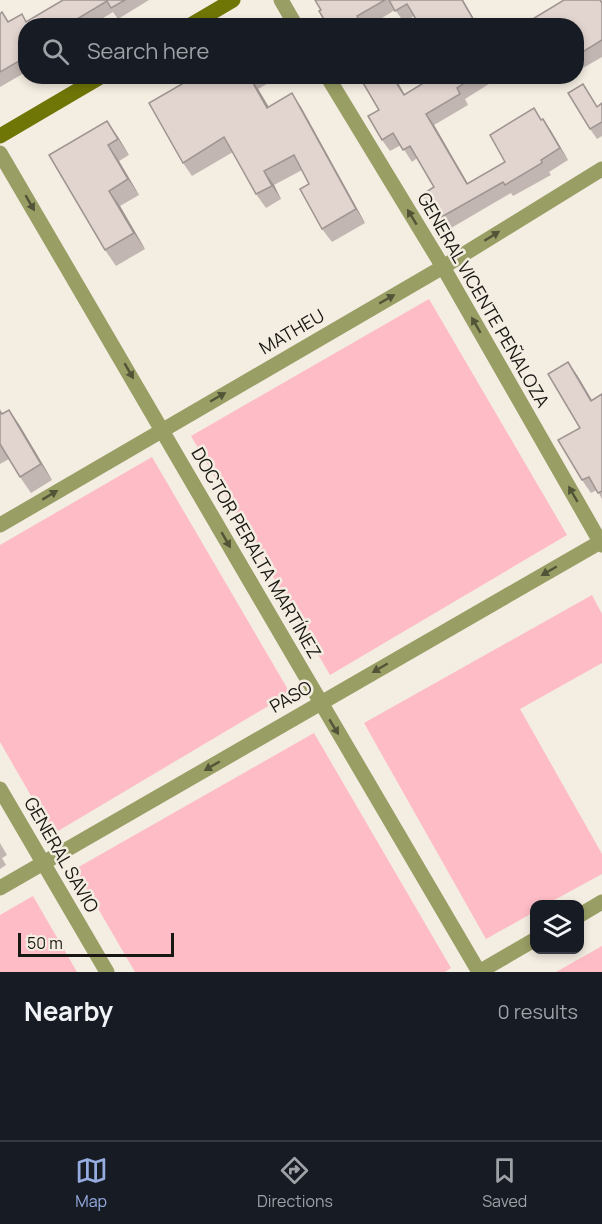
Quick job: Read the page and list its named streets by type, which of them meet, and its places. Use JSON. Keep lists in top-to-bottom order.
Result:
{
  "streets": {
    "street": [
      "GENERAL VICENTE PEÑALOZA",
      "MATHEU",
      "DOCTOR PERALTA MARTÍNEZ",
      "PASO",
      "GENERAL SAVIO"
    ]
  },
  "crossings": [
    ["GENERAL VICENTE PEÑALOZA", "MATHEU"],
    ["GENERAL VICENTE PEÑALOZA", "PASO"],
    ["MATHEU", "DOCTOR PERALTA MARTÍNEZ"],
    ["DOCTOR PERALTA MARTÍNEZ", "PASO"],
    ["PASO", "GENERAL SAVIO"]
  ],
  "one_way": [
    "GENERAL VICENTE PEÑALOZA",
    "MATHEU",
    "DOCTOR PERALTA MARTÍNEZ",
    "PASO"
  ],
  "scale_bar": "50 m",
  "page": {
    "search": "Search here",
    "scale": "50 m",
    "heading": ["Nearby", "0 results"],
    "nav": ["Map", "Directions", "Saved"]
  }
}
